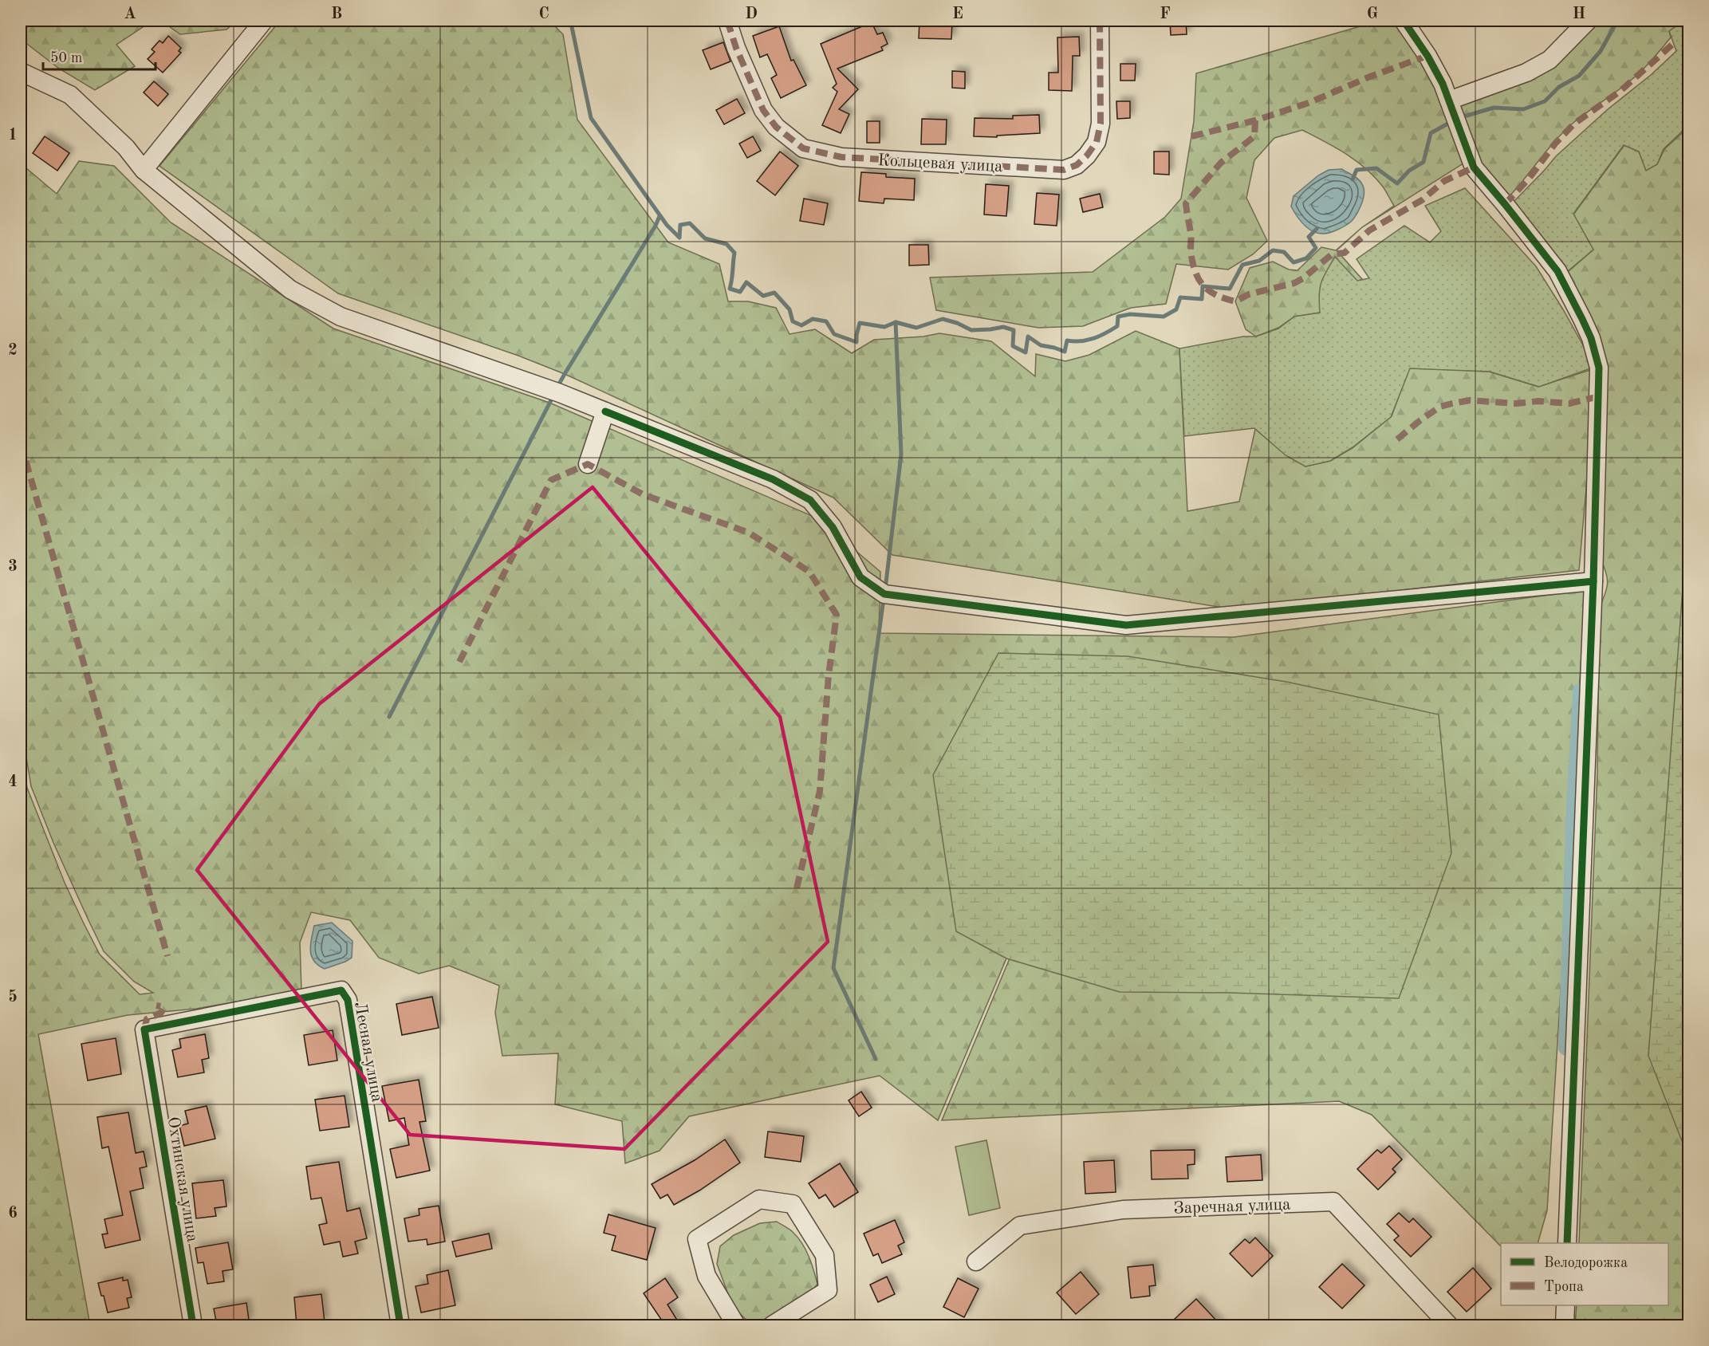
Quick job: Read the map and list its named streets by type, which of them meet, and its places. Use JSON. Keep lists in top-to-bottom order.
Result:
{
  "streets": {
    "street": [
      "Кольцевая улица",
      "Лесная улица",
      "Охтинская улица",
      "Заречная улица"
    ]
  },
  "crossings": [
    ["Лесная улица", "Охтинская улица"]
  ],
  "legend": ["Велодорожка", "Тропа"],
  "scale_bar": "50 m",
  "grid": {
    "columns": [
      "A",
      "B",
      "C",
      "D",
      "E",
      "F",
      "G",
      "H"
    ],
    "rows": [
      "1",
      "2",
      "3",
      "4",
      "5",
      "6"
    ]
  }
}
